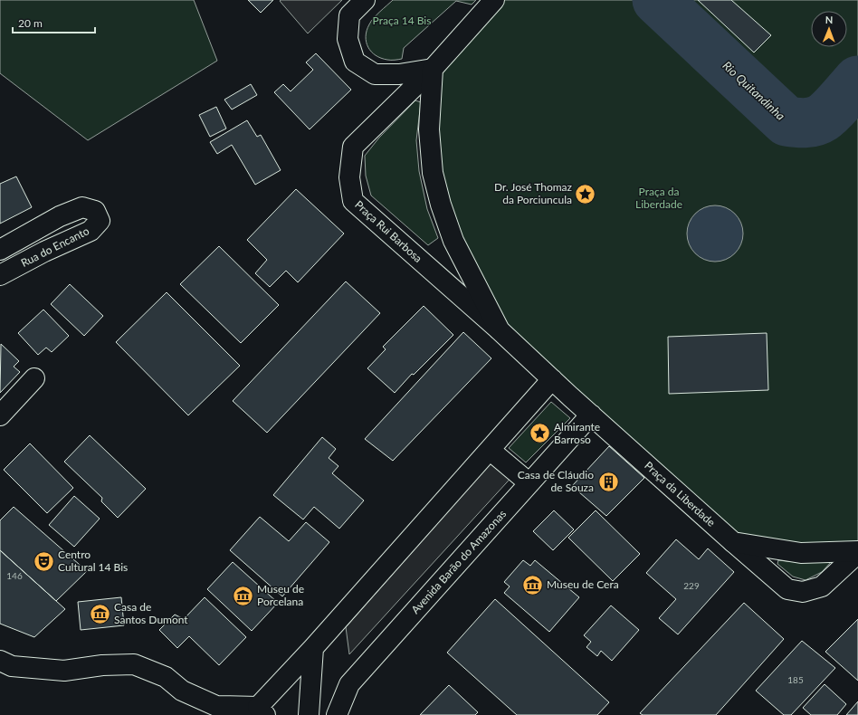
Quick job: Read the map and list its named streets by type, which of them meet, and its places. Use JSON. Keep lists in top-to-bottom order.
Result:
{
  "streets": {
    "main road": [
      "Praça Rui Barbosa",
      "Rua do Encanto",
      "Praça da Liberdade",
      "Avenida Barão do Amazonas"
    ]
  },
  "crossings": [
    ["Praça Rui Barbosa", "Praça da Liberdade"],
    ["Praça da Liberdade", "Avenida Barão do Amazonas"]
  ],
  "water": ["Rio Quitandinha"],
  "parks": ["Praça 14 Bis", "Praça da Liberdade"],
  "places": {
    "place": ["Dr. José Thomaz da Porciuncula", "Almirante Barroso"],
    "building": ["Casa de Cláudio de Souza"],
    "theatre": ["Centro Cultural 14 Bis"],
    "museum": ["Museu de Cera", "Museu de Porcelana", "Casa de Santos Dumont"]
  },
  "house_numbers": ["146", "229", "185"],
  "scale_bar": "20 m",
  "north": "top"
}
